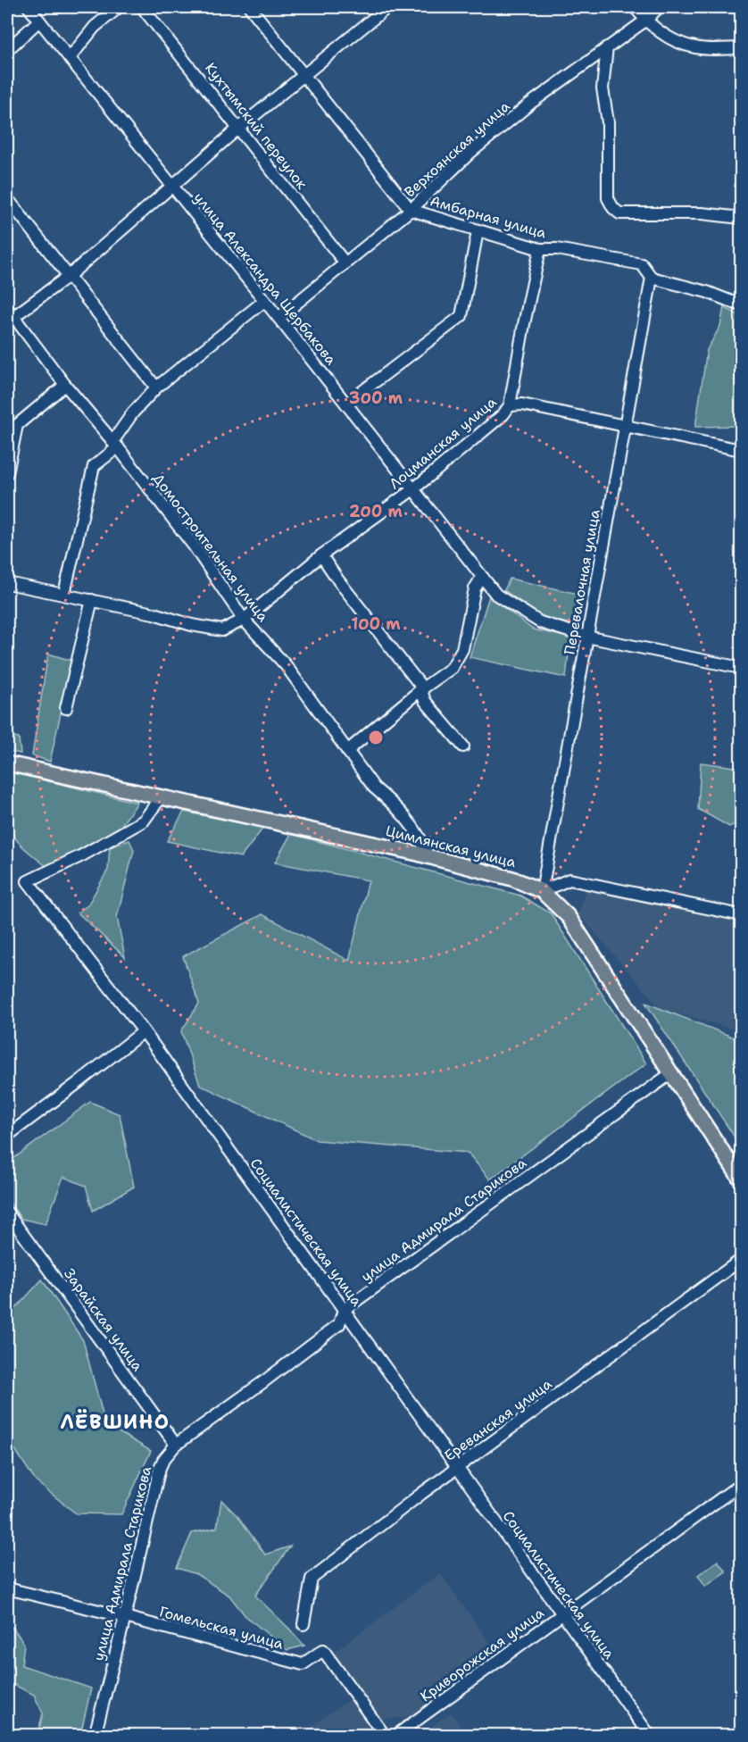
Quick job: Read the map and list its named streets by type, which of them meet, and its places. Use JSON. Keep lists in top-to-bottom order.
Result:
{
  "streets": {
    "main road": ["Цимлянская улица"],
    "street": [
      "Кухтымский переулок",
      "Верхоянская улица",
      "Амбарная улица",
      "улица Александра Щербакова",
      "Лоцманская улица",
      "Домостроительная улица",
      "Перевалочная улица",
      "улица Адмирала Старикова",
      "Социалистическая улица",
      "Зарайская улица",
      "Ереванская улица",
      "Гомельская улица",
      "Криворожская улица"
    ]
  },
  "crossings": [
    ["Кухтымский переулок", "Верхоянская улица"],
    ["Верхоянская улица", "Амбарная улица"],
    ["Верхоянская улица", "улица Александра Щербакова"],
    ["Амбарная улица", "Лоцманская улица"],
    ["Амбарная улица", "Перевалочная улица"],
    ["улица Александра Щербакова", "Лоцманская улица"],
    ["улица Александра Щербакова", "Перевалочная улица"],
    ["Лоцманская улица", "Домостроительная улица"],
    ["Домостроительная улица", "Цимлянская улица"],
    ["Перевалочная улица", "Цимлянская улица"],
    ["Цимлянская улица", "улица Адмирала Старикова"],
    ["Цимлянская улица", "Социалистическая улица"],
    ["улица Адмирала Старикова", "Социалистическая улица"],
    ["улица Адмирала Старикова", "Зарайская улица"],
    ["улица Адмирала Старикова", "Гомельская улица"],
    ["Социалистическая улица", "Ереванская улица"],
    ["Социалистическая улица", "Криворожская улица"]
  ],
  "districts": ["ЛЁВШИНО"],
  "rings": ["300 m", "200 m", "100 m"]
}
